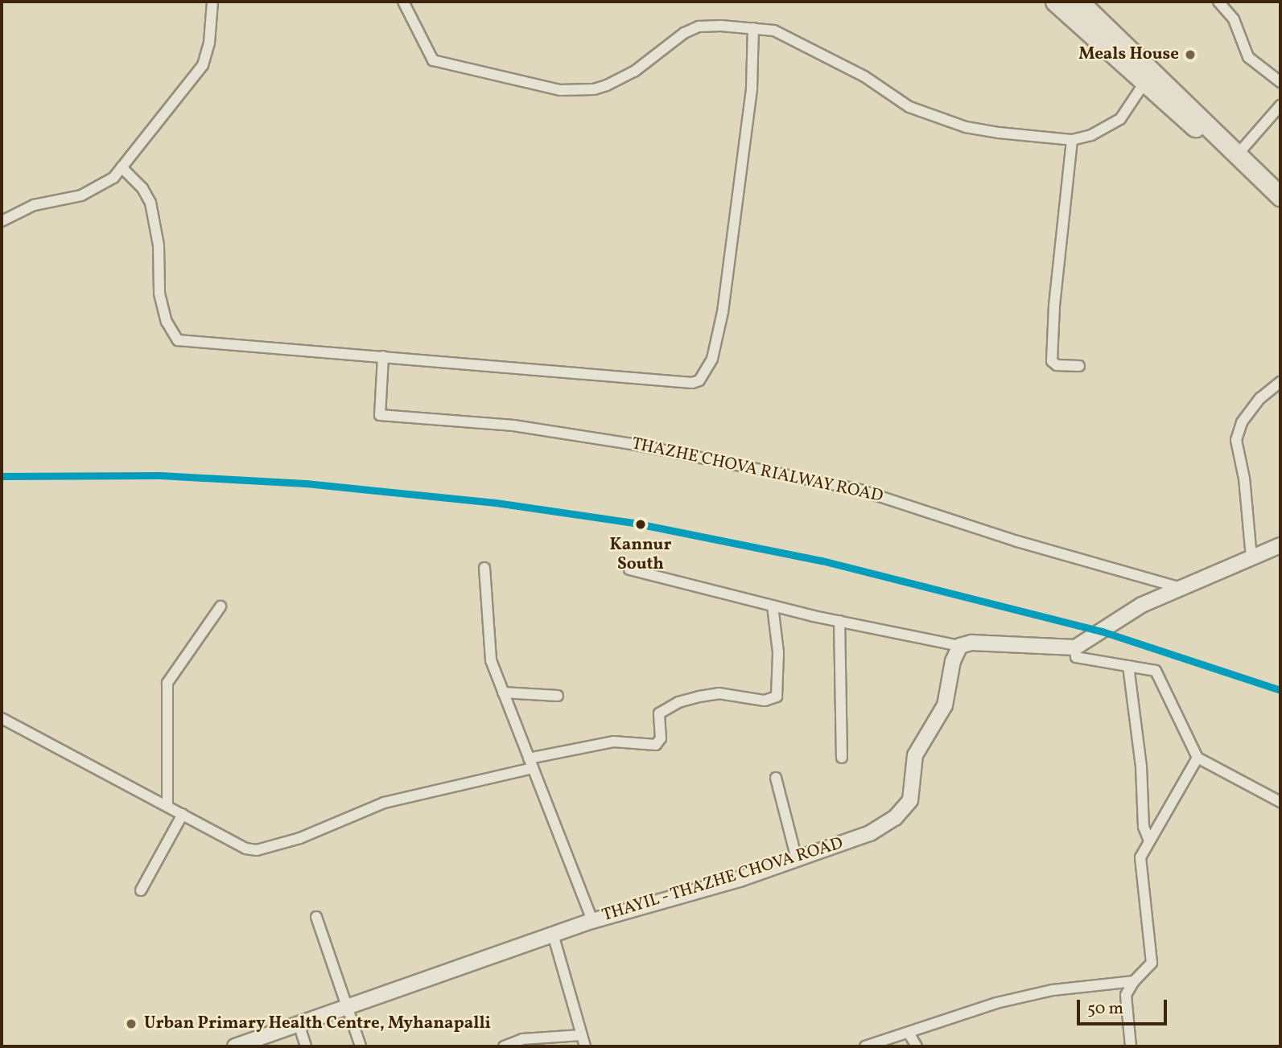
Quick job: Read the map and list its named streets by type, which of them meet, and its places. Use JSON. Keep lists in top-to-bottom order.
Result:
{
  "streets": {
    "street": ["THAZHE CHOVA RIALWAY ROAD", "THAYIL - THAZHE CHOVA ROAD"]
  },
  "places": ["Meals House", "Kannur South", "Urban Primary Health Centre, Myhanapalli"],
  "scale_bar": "50 m"
}
